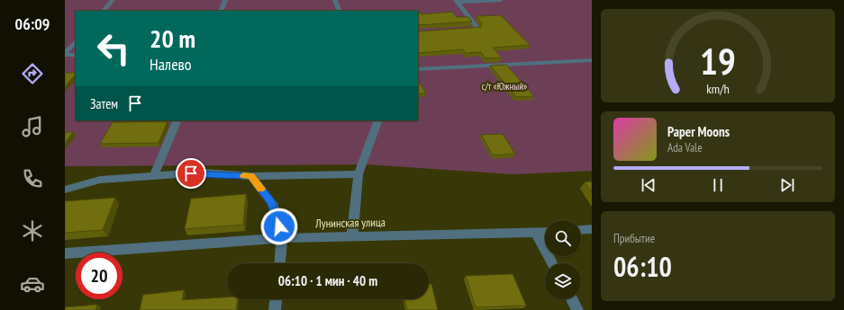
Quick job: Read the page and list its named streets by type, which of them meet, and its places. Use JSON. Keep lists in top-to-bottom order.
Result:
{
  "streets": {
    "street": ["Лунинская улица"]
  },
  "parks": ["с/т «Южный»"],
  "page": {
    "tabs": "06:09",
    "turn": ["20 m", "Налево"],
    "then": "Затем",
    "song": ["Paper Moons", "Ada Vale"],
    "tile": ["Прибытие", "06:10"],
    "limit": "20",
    "trip": "06:10 · 1 мин · 40 m",
    "gauge": ["19", "km/h"]
  }
}
